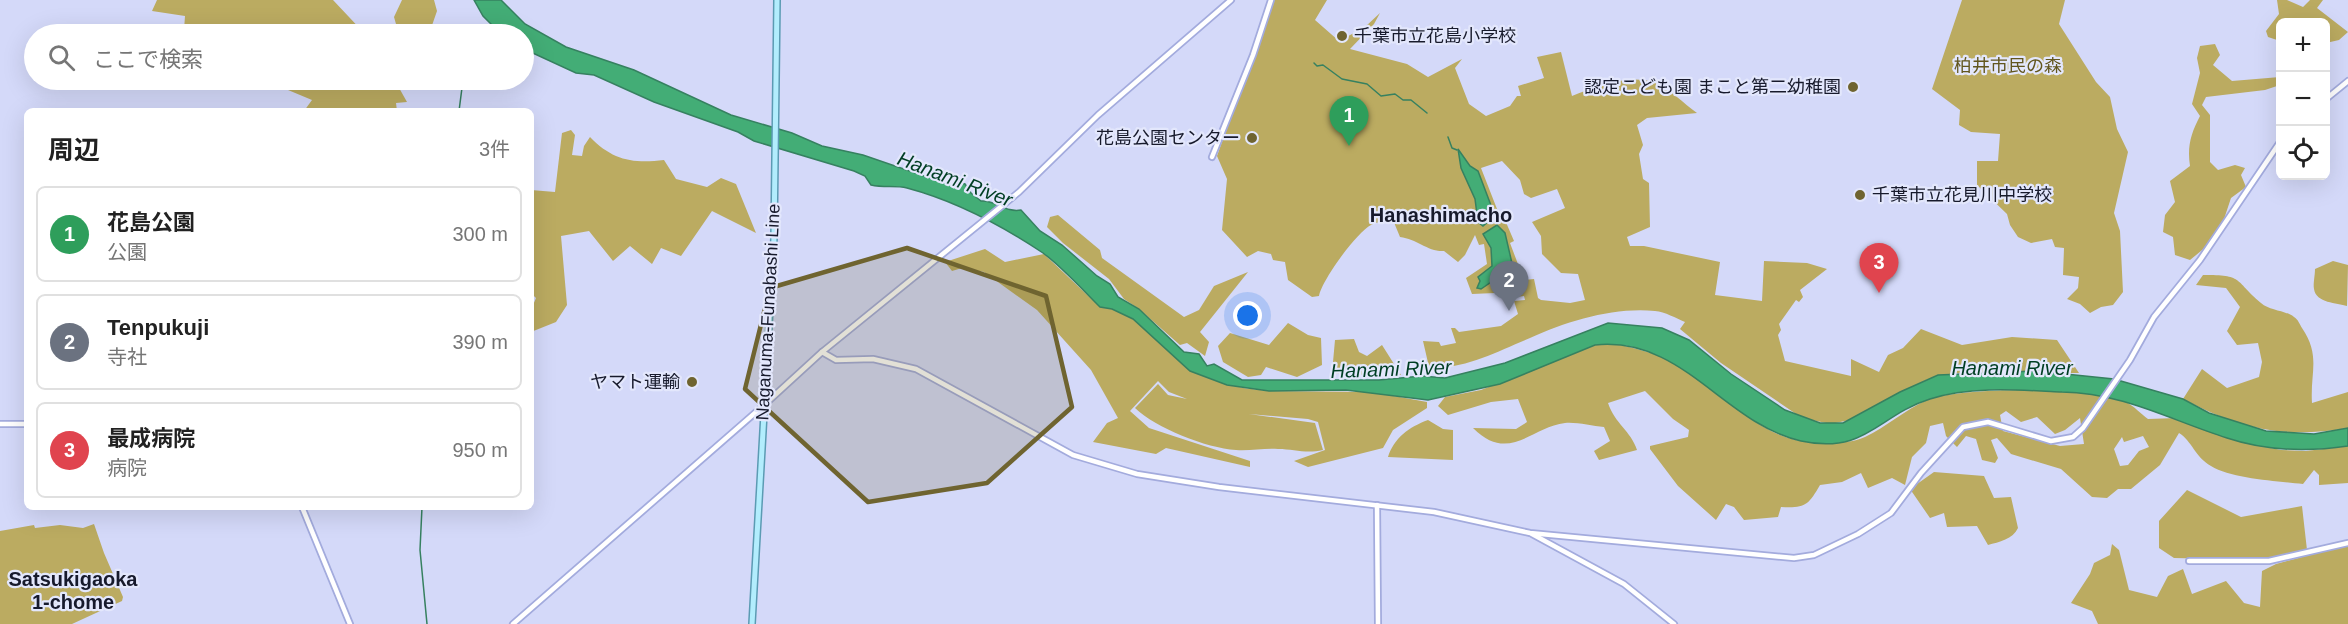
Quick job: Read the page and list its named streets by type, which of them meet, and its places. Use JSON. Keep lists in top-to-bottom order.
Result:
{
  "streets": {
    "main road": ["Naganuma-Funabashi Line"]
  },
  "districts": ["Hanashimacho", "Satsukigaoka 1-chome"],
  "water": ["Hanami River"],
  "parks": ["柏井市民の森"],
  "places": [
    "千葉市立花島小学校",
    "認定こども園 まこと第二幼稚園",
    "花島公園センター",
    "千葉市立花見川中学校",
    "ヤマト運輸"
  ],
  "page": {
    "map_buttons": ["+", "−"],
    "search": "ここで検索",
    "pins": ["1", "3", "2"],
    "heading": ["周辺", "3件"],
    "list": [
      {
        "mark": "1",
        "name": "花島公園",
        "note": "公園",
        "value": "300 m"
      },
      {
        "mark": "2",
        "name": "Tenpukuji",
        "note": "寺社",
        "value": "390 m"
      },
      {
        "mark": "3",
        "name": "最成病院",
        "note": "病院",
        "value": "950 m"
      }
    ]
  }
}
